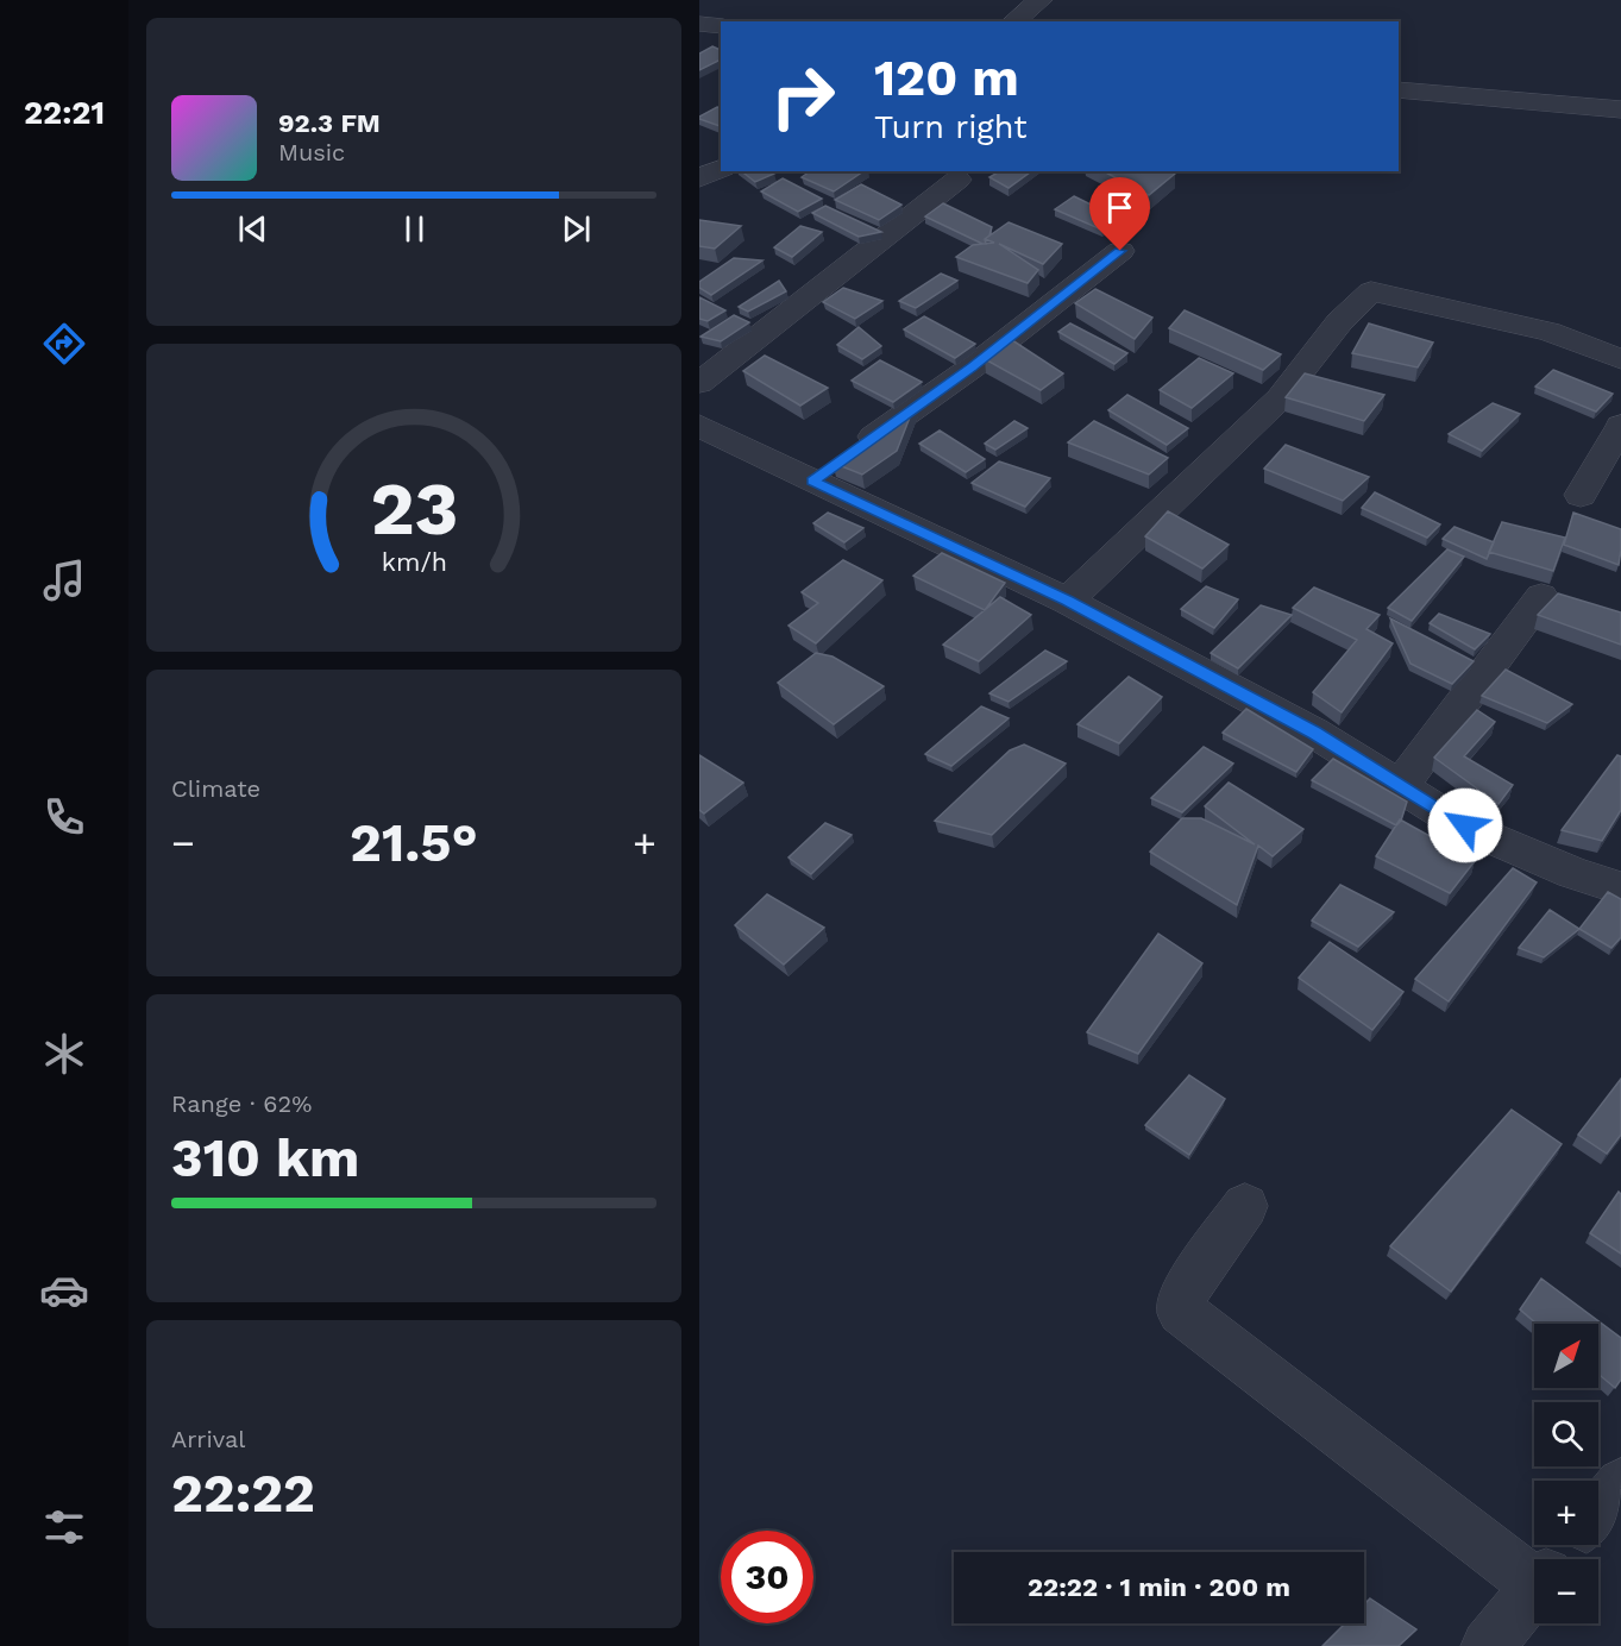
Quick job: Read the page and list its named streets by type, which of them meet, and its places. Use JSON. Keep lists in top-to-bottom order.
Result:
{
  "north": "top right",
  "page": {
    "tabs": "22:21",
    "turn": ["120 m", "Turn right"],
    "song": ["92.3 FM", "Music"],
    "tile": [
      "Climate",
      ["Range · 62%", "310 km"],
      ["Arrival", "22:22"]
    ],
    "heat": ["−", "21.5°", "+"],
    "map_buttons": ["+", "−"],
    "limit": "30",
    "trip": "22:22 · 1 min · 200 m",
    "gauge": ["23", "km/h"]
  }
}
